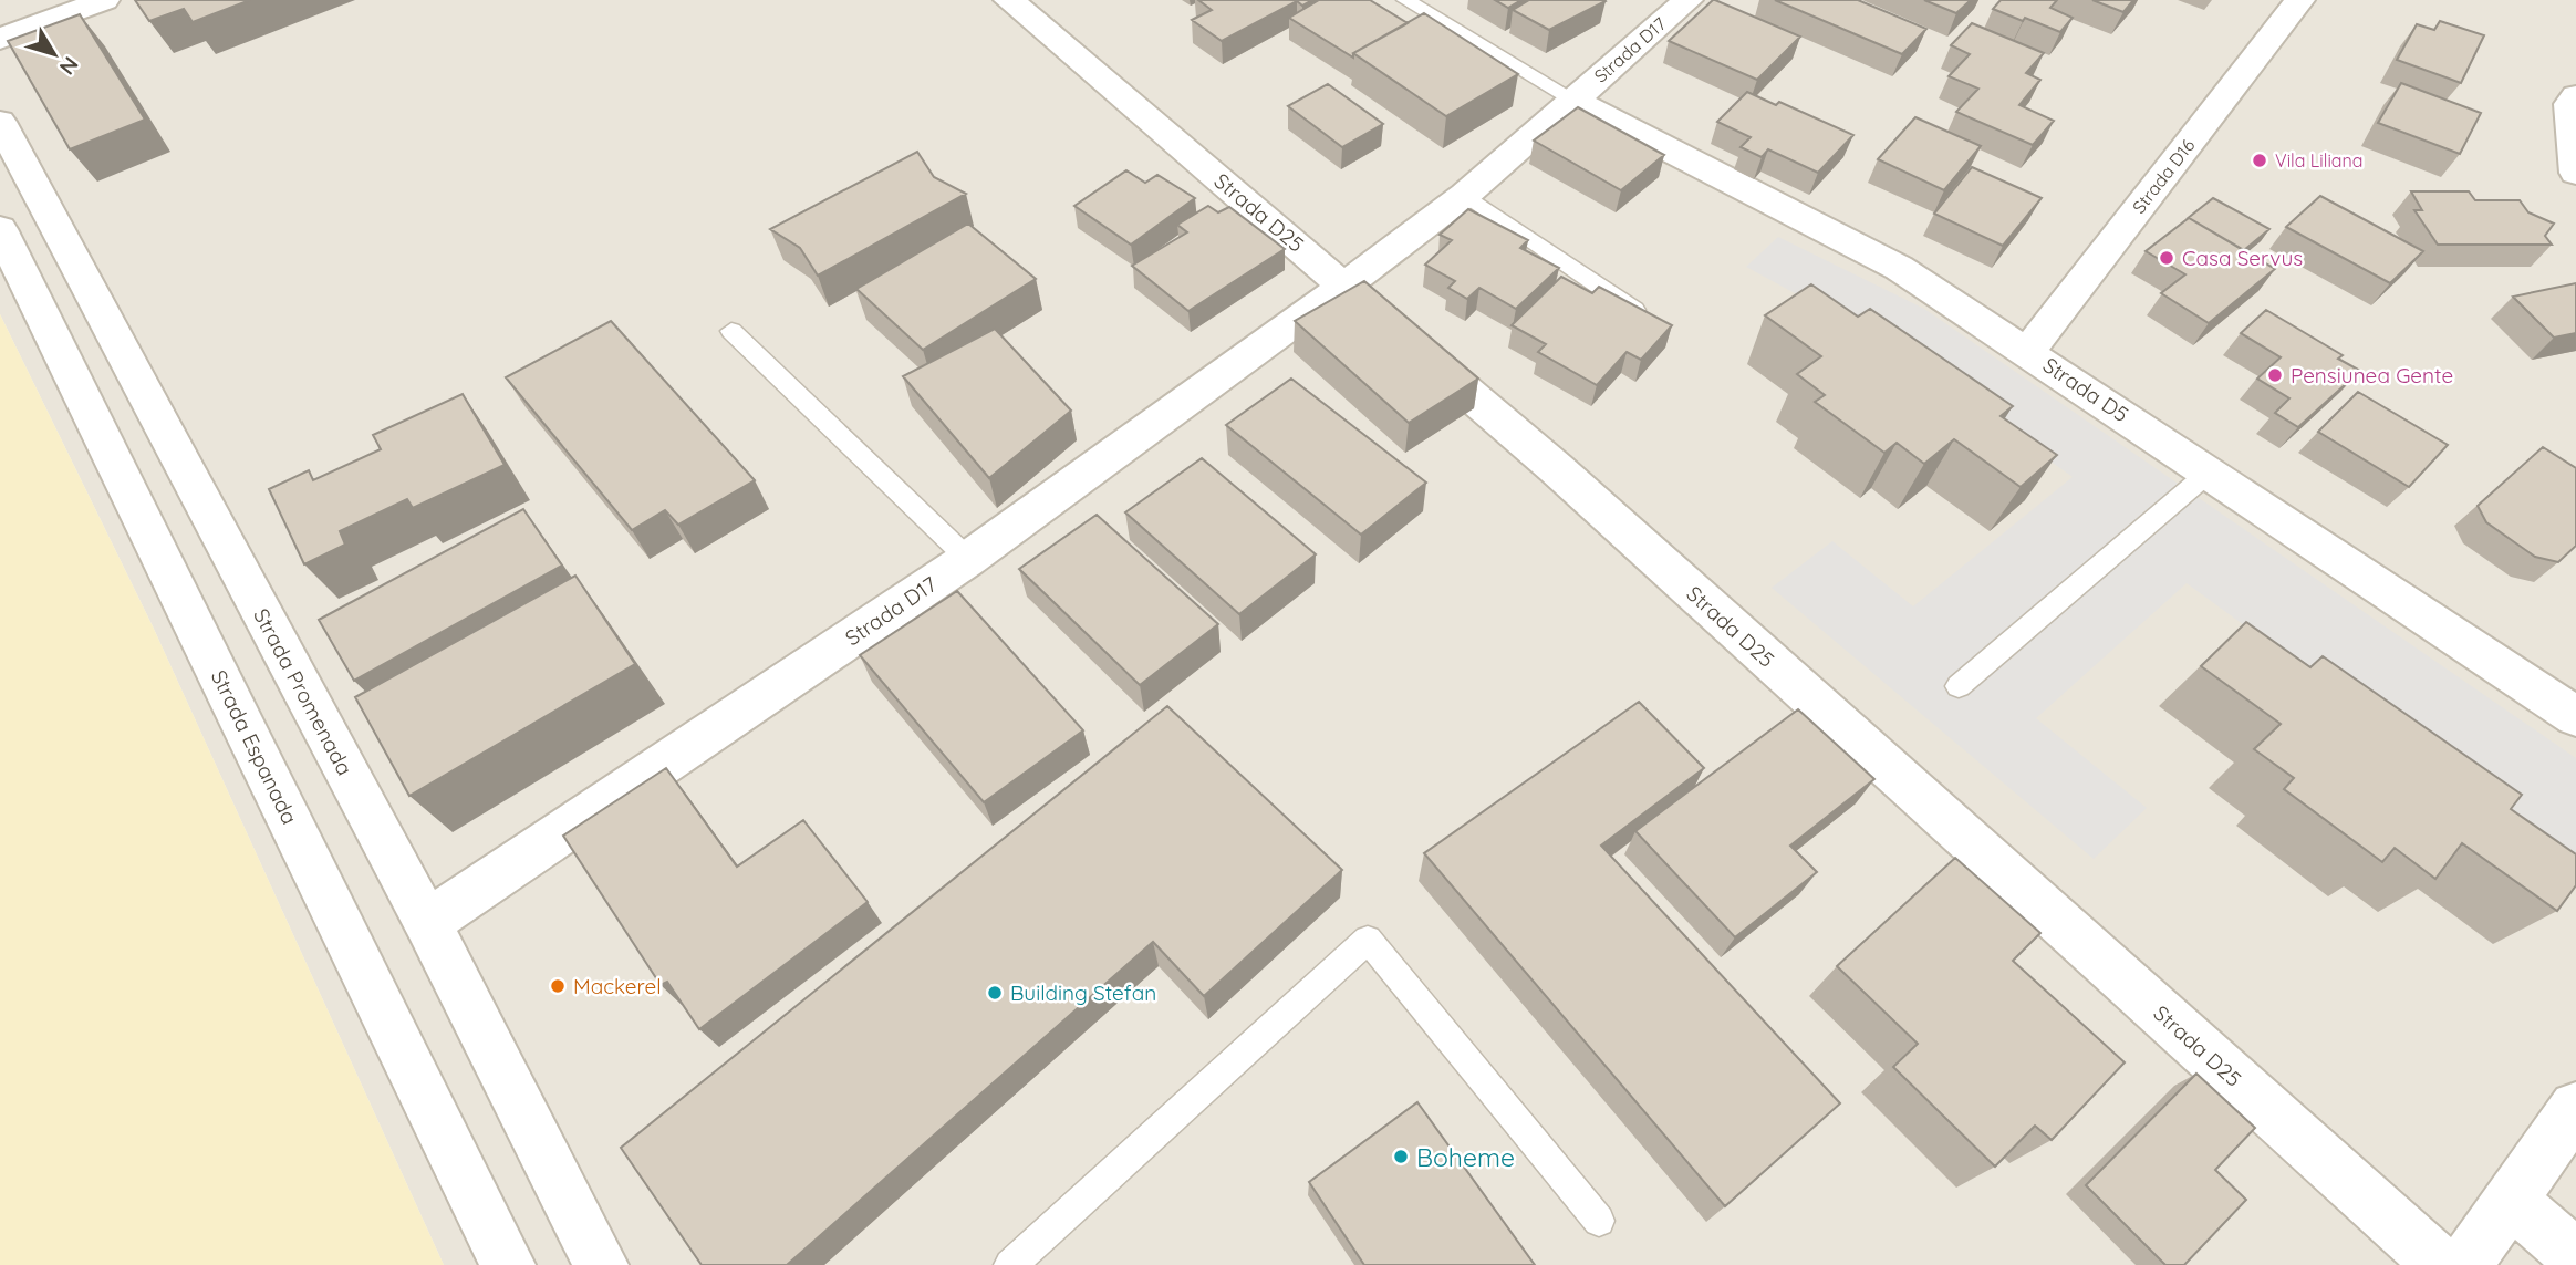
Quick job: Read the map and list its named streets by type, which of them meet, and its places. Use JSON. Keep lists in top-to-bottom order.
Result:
{
  "streets": {
    "street": [
      "Strada D17",
      "Strada D16",
      "Strada D25",
      "Strada D5",
      "Strada Promenada",
      "Strada Espanada"
    ]
  },
  "crossings": [
    ["Strada D17", "Strada D25"],
    ["Strada D17", "Strada D5"],
    ["Strada D17", "Strada Promenada"],
    ["Strada D16", "Strada D5"]
  ],
  "places": [
    "Vila Liliana",
    "Casa Servus",
    "Pensiunea Gente",
    "Mackerel",
    "Building Stefan",
    "Boheme"
  ],
  "north": "bottom right"
}
